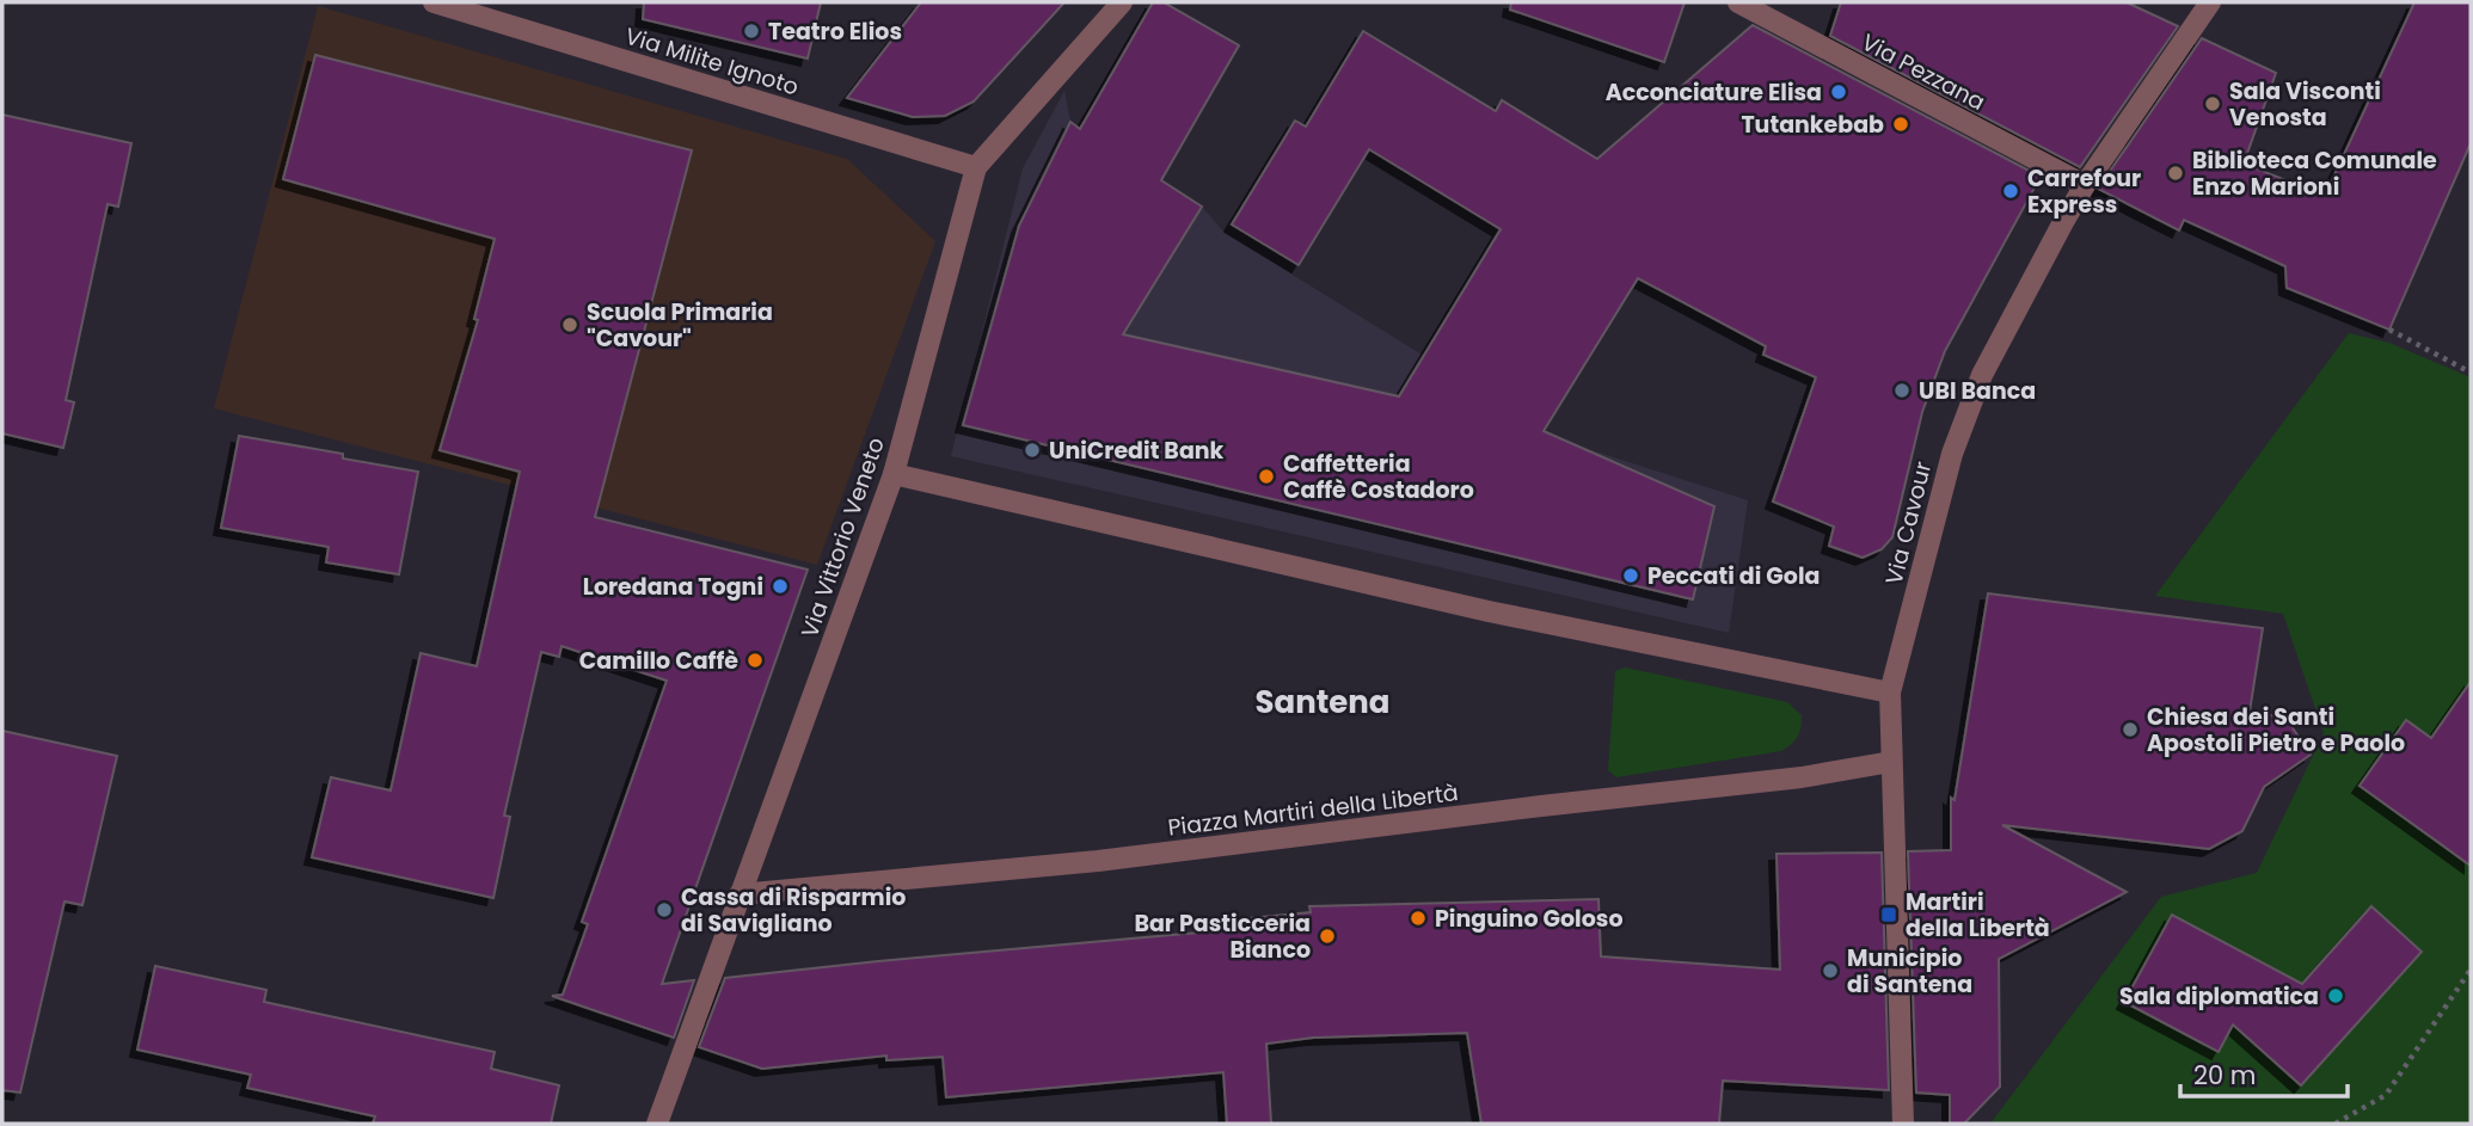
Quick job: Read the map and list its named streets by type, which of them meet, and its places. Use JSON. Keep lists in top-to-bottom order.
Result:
{
  "streets": {
    "street": [
      "Via Milite Ignoto",
      "Via Pezzana",
      "Via Cavour",
      "Via Vittorio Veneto",
      "Piazza Martiri della Libertà"
    ]
  },
  "crossings": [
    ["Via Milite Ignoto", "Via Vittorio Veneto"],
    ["Via Pezzana", "Via Cavour"],
    ["Via Cavour", "Piazza Martiri della Libertà"],
    ["Via Vittorio Veneto", "Piazza Martiri della Libertà"]
  ],
  "districts": ["Santena"],
  "places": {
    "other": [
      "Teatro Elios",
      "Acconciature Elisa",
      "Sala Visconti Venosta",
      "Tutankebab",
      "Biblioteca Comunale Enzo Marioni",
      "Carrefour Express",
      "Scuola Primaria \"Cavour\"",
      "UBI Banca",
      "UniCredit Bank",
      "Caffetteria Caffè Costadoro",
      "Peccati di Gola",
      "Loredana Togni",
      "Camillo Caffè",
      "Chiesa dei Santi Apostoli Pietro e Paolo",
      "Cassa di Risparmio di Savigliano",
      "Pinguino Goloso",
      "Bar Pasticceria Bianco",
      "Municipio di Santena",
      "Sala diplomatica"
    ],
    "transit": ["Martiri della Libertà"]
  },
  "scale_bar": "20 m"
}
